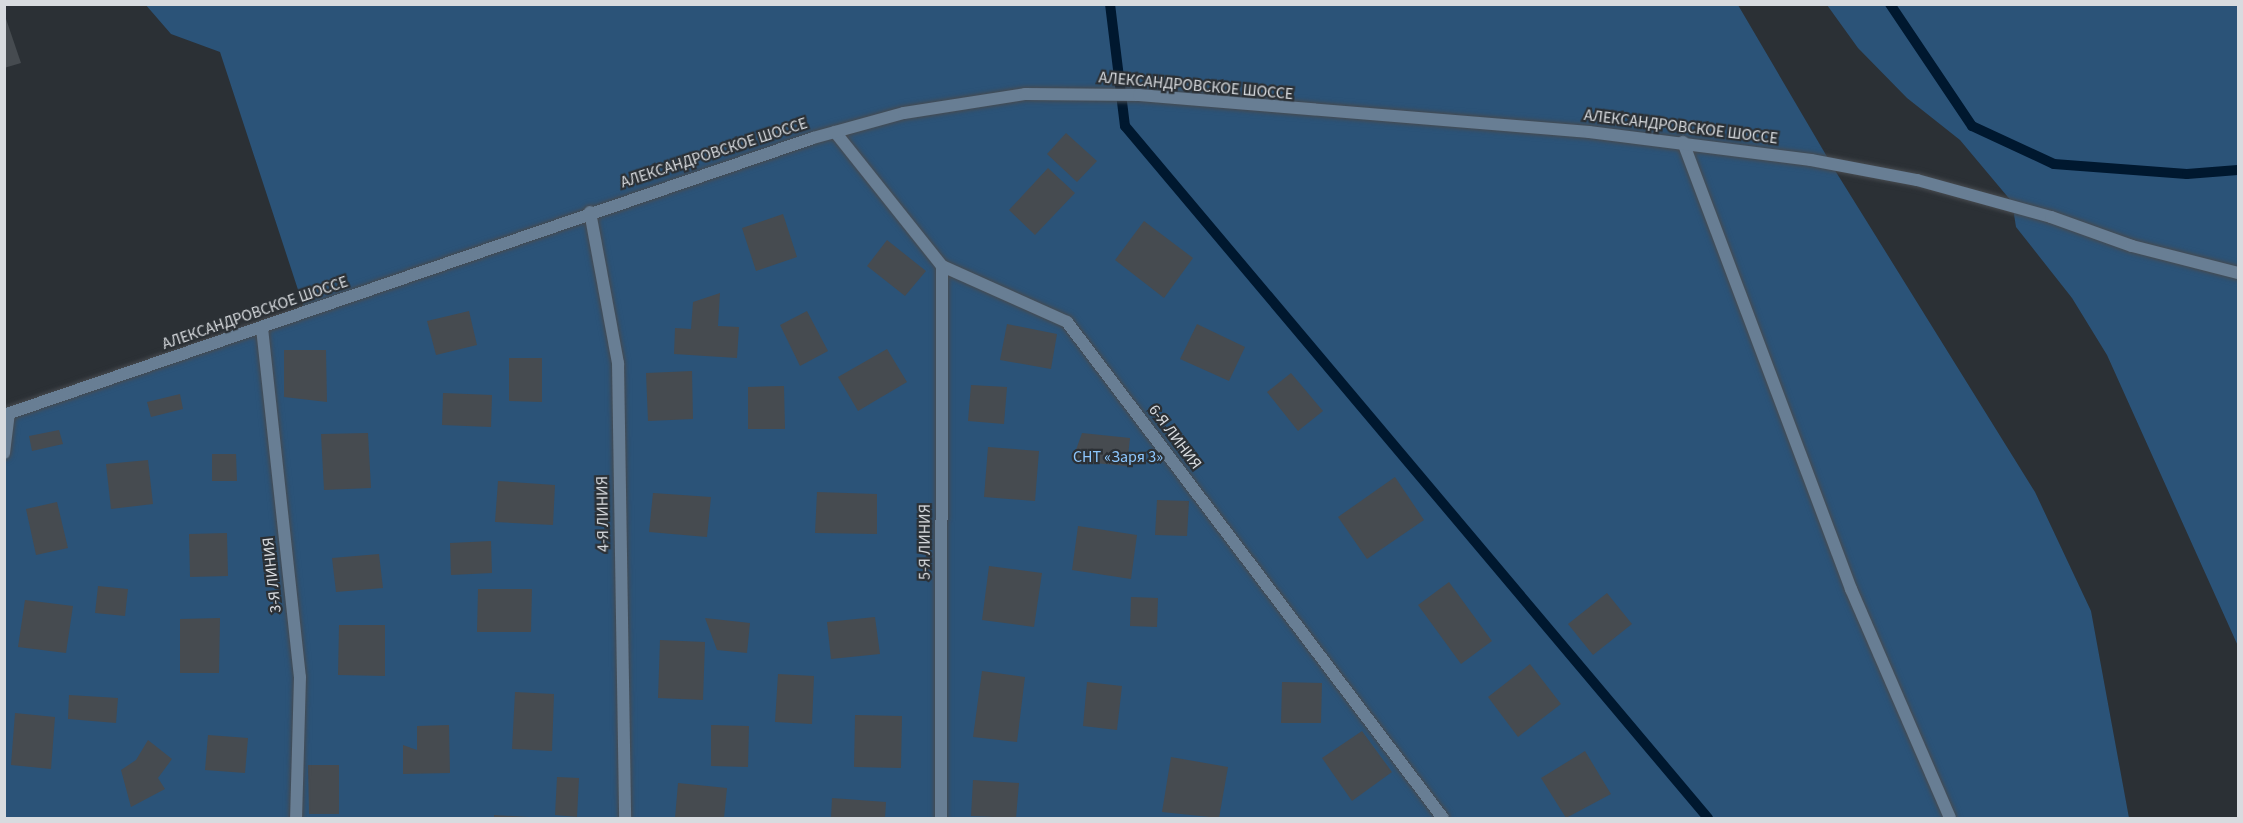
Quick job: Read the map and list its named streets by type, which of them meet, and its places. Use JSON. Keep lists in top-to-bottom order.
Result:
{
  "streets": {
    "street": [
      "АЛЕКСАНДРОВСКОЕ ШОССЕ",
      "6-Я ЛИНИЯ",
      "4-Я ЛИНИЯ",
      "5-Я ЛИНИЯ",
      "3-Я ЛИНИЯ"
    ]
  },
  "crossings": [
    ["АЛЕКСАНДРОВСКОЕ ШОССЕ", "6-Я ЛИНИЯ"],
    ["АЛЕКСАНДРОВСКОЕ ШОССЕ", "4-Я ЛИНИЯ"],
    ["АЛЕКСАНДРОВСКОЕ ШОССЕ", "3-Я ЛИНИЯ"],
    ["6-Я ЛИНИЯ", "5-Я ЛИНИЯ"]
  ],
  "parks": ["СНТ «Заря 3»"]
}
